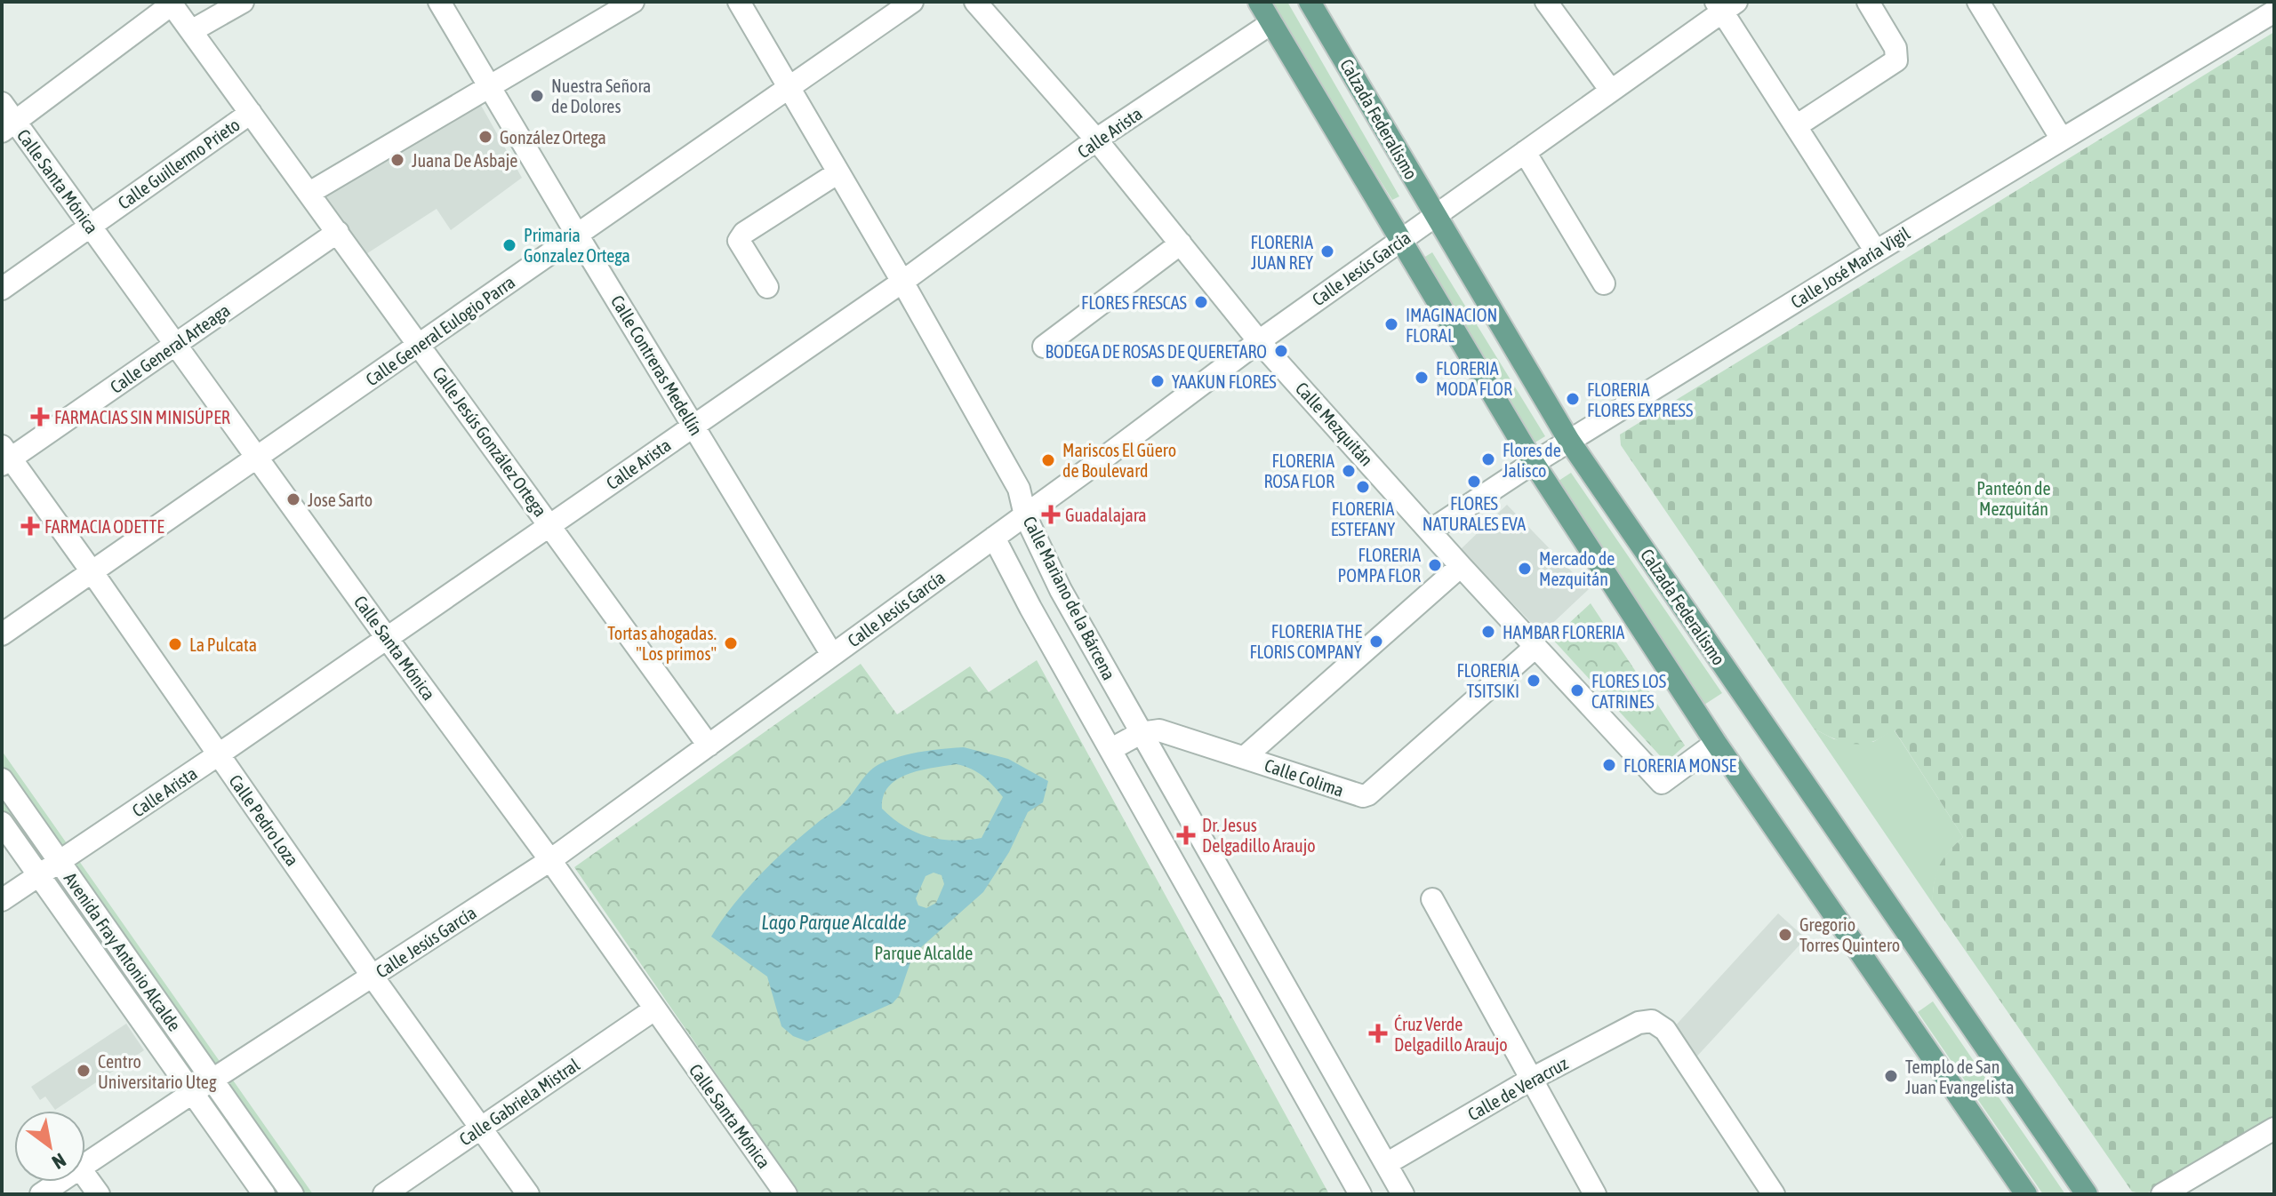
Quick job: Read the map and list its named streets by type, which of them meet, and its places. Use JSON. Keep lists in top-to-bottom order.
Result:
{
  "streets": {
    "main road": ["Calzada Federalismo"],
    "street": [
      "Calle Arista",
      "Calle Guillermo Prieto",
      "Calle Santa Mónica",
      "Calle José María Vigil",
      "Calle Jesús García",
      "Calle General Eulogio Parra",
      "Calle General Arteaga",
      "Calle Contreras Medellín",
      "Calle Mezquitán",
      "Calle Jesús González Ortega",
      "Calle Mariano de la Bárcena",
      "Calle Colima",
      "Calle Pedro Loza",
      "Avenida Fray Antonio Alcalde",
      "Calle de Veracruz",
      "Calle Gabriela Mistral"
    ]
  },
  "crossings": [
    ["Calzada Federalismo", "Calle José María Vigil"],
    ["Calzada Federalismo", "Calle Jesús García"],
    ["Calle Arista", "Calle Santa Mónica"],
    ["Calle Arista", "Calle Contreras Medellín"],
    ["Calle Arista", "Calle Mezquitán"],
    ["Calle Arista", "Calle Jesús González Ortega"],
    ["Calle Arista", "Calle Mariano de la Bárcena"],
    ["Calle Arista", "Calle Pedro Loza"],
    ["Calle Arista", "Avenida Fray Antonio Alcalde"],
    ["Calle Guillermo Prieto", "Calle Santa Mónica"],
    ["Calle Guillermo Prieto", "Calle Jesús González Ortega"],
    ["Calle Santa Mónica", "Calle Jesús García"],
    ["Calle Santa Mónica", "Calle General Eulogio Parra"],
    ["Calle Santa Mónica", "Calle General Arteaga"],
    ["Calle Santa Mónica", "Calle Gabriela Mistral"],
    ["Calle José María Vigil", "Calle Mezquitán"],
    ["Calle Jesús García", "Calle Contreras Medellín"],
    ["Calle Jesús García", "Calle Mezquitán"],
    ["Calle Jesús García", "Calle Jesús González Ortega"],
    ["Calle Jesús García", "Calle Mariano de la Bárcena"],
    ["Calle Jesús García", "Calle Pedro Loza"],
    ["Calle Jesús García", "Avenida Fray Antonio Alcalde"],
    ["Calle General Eulogio Parra", "Calle Contreras Medellín"],
    ["Calle General Eulogio Parra", "Calle Jesús González Ortega"],
    ["Calle General Eulogio Parra", "Calle Mariano de la Bárcena"],
    ["Calle General Eulogio Parra", "Calle Pedro Loza"],
    ["Calle General Arteaga", "Calle Jesús González Ortega"],
    ["Calle General Arteaga", "Calle Pedro Loza"],
    ["Calle Mezquitán", "Calle Colima"],
    ["Calle Mariano de la Bárcena", "Calle Colima"],
    ["Calle Mariano de la Bárcena", "Calle de Veracruz"],
    ["Calle Pedro Loza", "Calle Gabriela Mistral"]
  ],
  "water": ["Lago Parque Alcalde"],
  "parks": ["Panteón de Mezquitán", "Parque Alcalde"],
  "places": {
    "other": [
      "Nuestra Señora de Dolores",
      "González Ortega",
      "Juana De Asbaje",
      "Primaria Gonzalez Ortega",
      "FLORERIA JUAN REY",
      "FLORES FRESCAS",
      "IMAGINACION FLORAL",
      "BODEGA DE ROSAS DE QUERETARO",
      "FLORERIA MODA FLOR",
      "YAAKUN FLORES",
      "FLORERIA FLORES EXPRESS",
      "Flores de Jalisco",
      "Mariscos El Güero de Boulevard",
      "FLORERIA ROSA FLOR",
      "FLORES NATURALES EVA",
      "FLORERIA ESTEFANY",
      "Jose Sarto",
      "FLORERIA POMPA FLOR",
      "Mercado de Mezquitán",
      "HAMBAR FLORERIA",
      "FLORERIA THE FLORIS COMPANY",
      "Tortas ahogadas. \"Los primos\"",
      "La Pulcata",
      "FLORERIA TSITSIKI",
      "FLORES LOS CATRINES",
      "FLORERIA MONSE",
      "Gregorio Torres Quintero",
      "Centro Universitario Uteg",
      "Templo de San Juan Evangelista"
    ],
    "health": [
      "FARMACIAS SIN MINISÚPER",
      "Guadalajara",
      "FARMACIA ODETTE",
      "Dr. Jesus Delgadillo Araujo",
      "Ćruz Verde Delgadillo Araujo"
    ]
  },
  "north": "bottom right"
}
